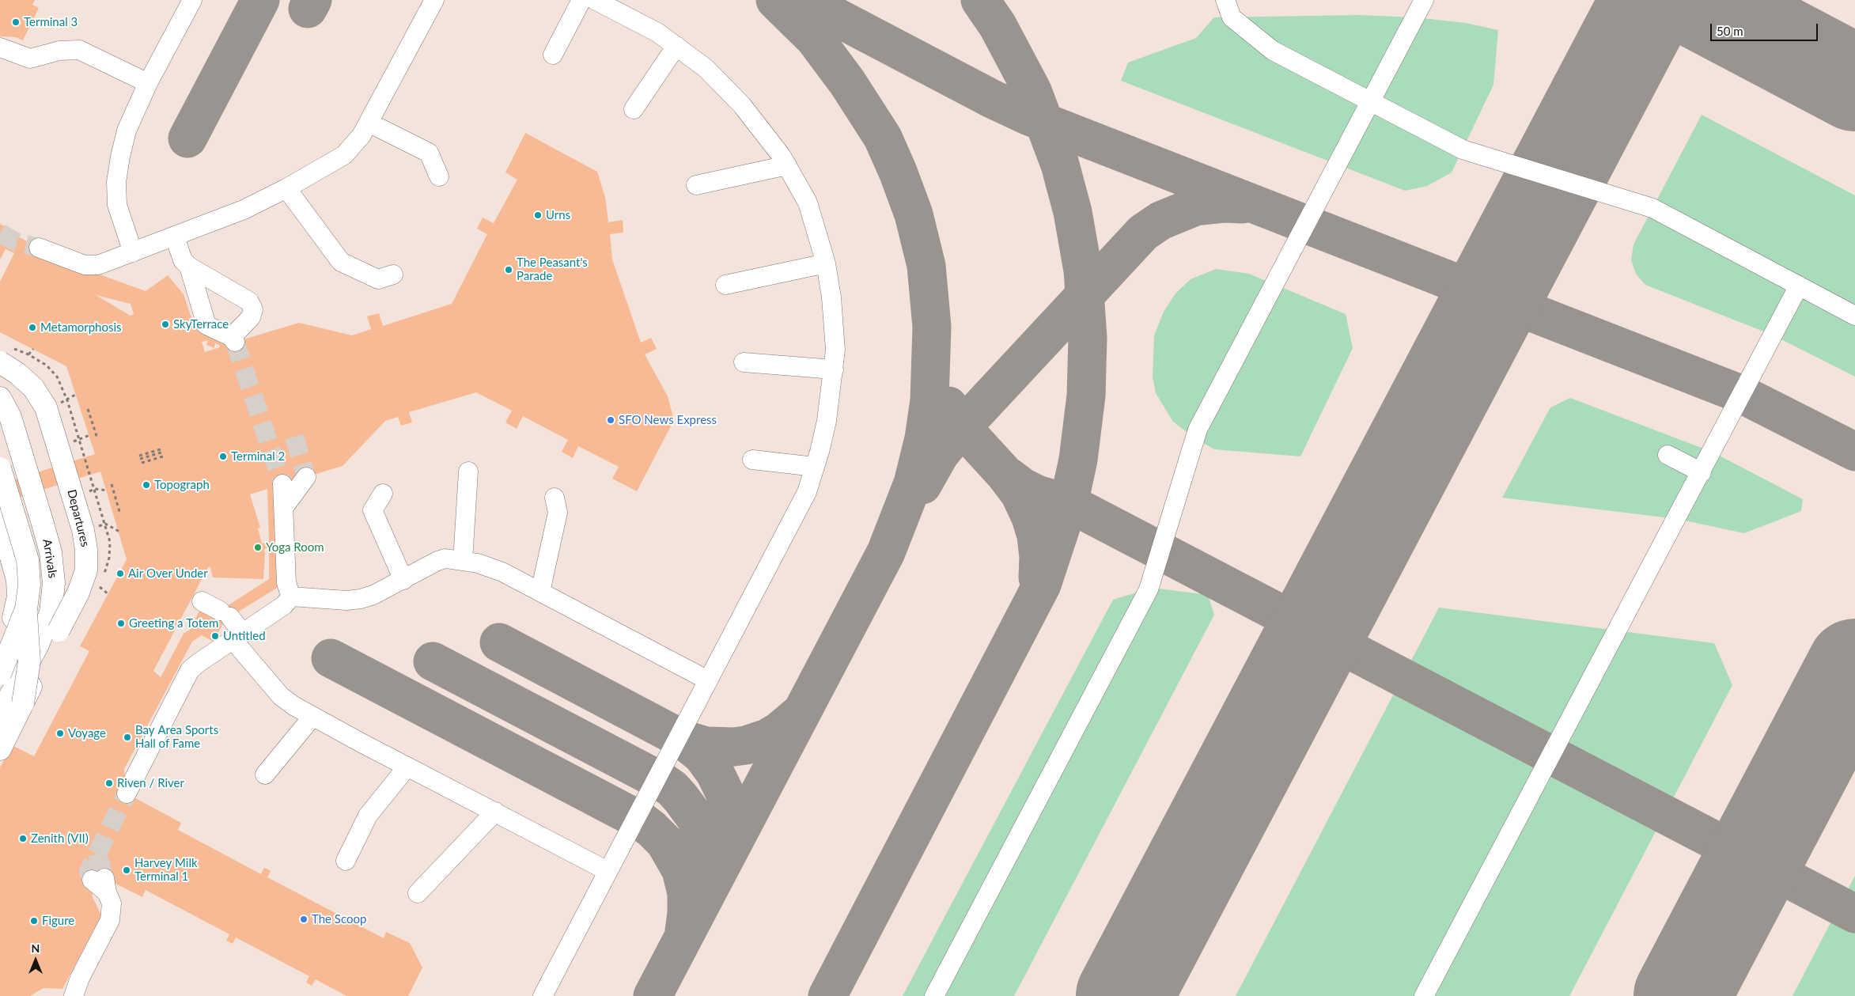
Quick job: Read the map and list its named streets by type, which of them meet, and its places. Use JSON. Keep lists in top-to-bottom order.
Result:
{
  "streets": {
    "main road": ["Departures", "Arrivals"]
  },
  "places": [
    "Terminal 3",
    "Urns",
    "The Peasant's Parade",
    "SkyTerrace",
    "Metamorphosis",
    "SFO News Express",
    "Terminal 2",
    "Topograph",
    "Yoga Room",
    "Air Over Under",
    "Greeting a Totem",
    "Untitled",
    "Voyage",
    "Bay Area Sports Hall of Fame",
    "Riven / River",
    "Zenith (VII)",
    "Harvey Milk Terminal 1",
    "The Scoop",
    "Figure"
  ],
  "scale_bar": "50 m",
  "north": "top"
}
